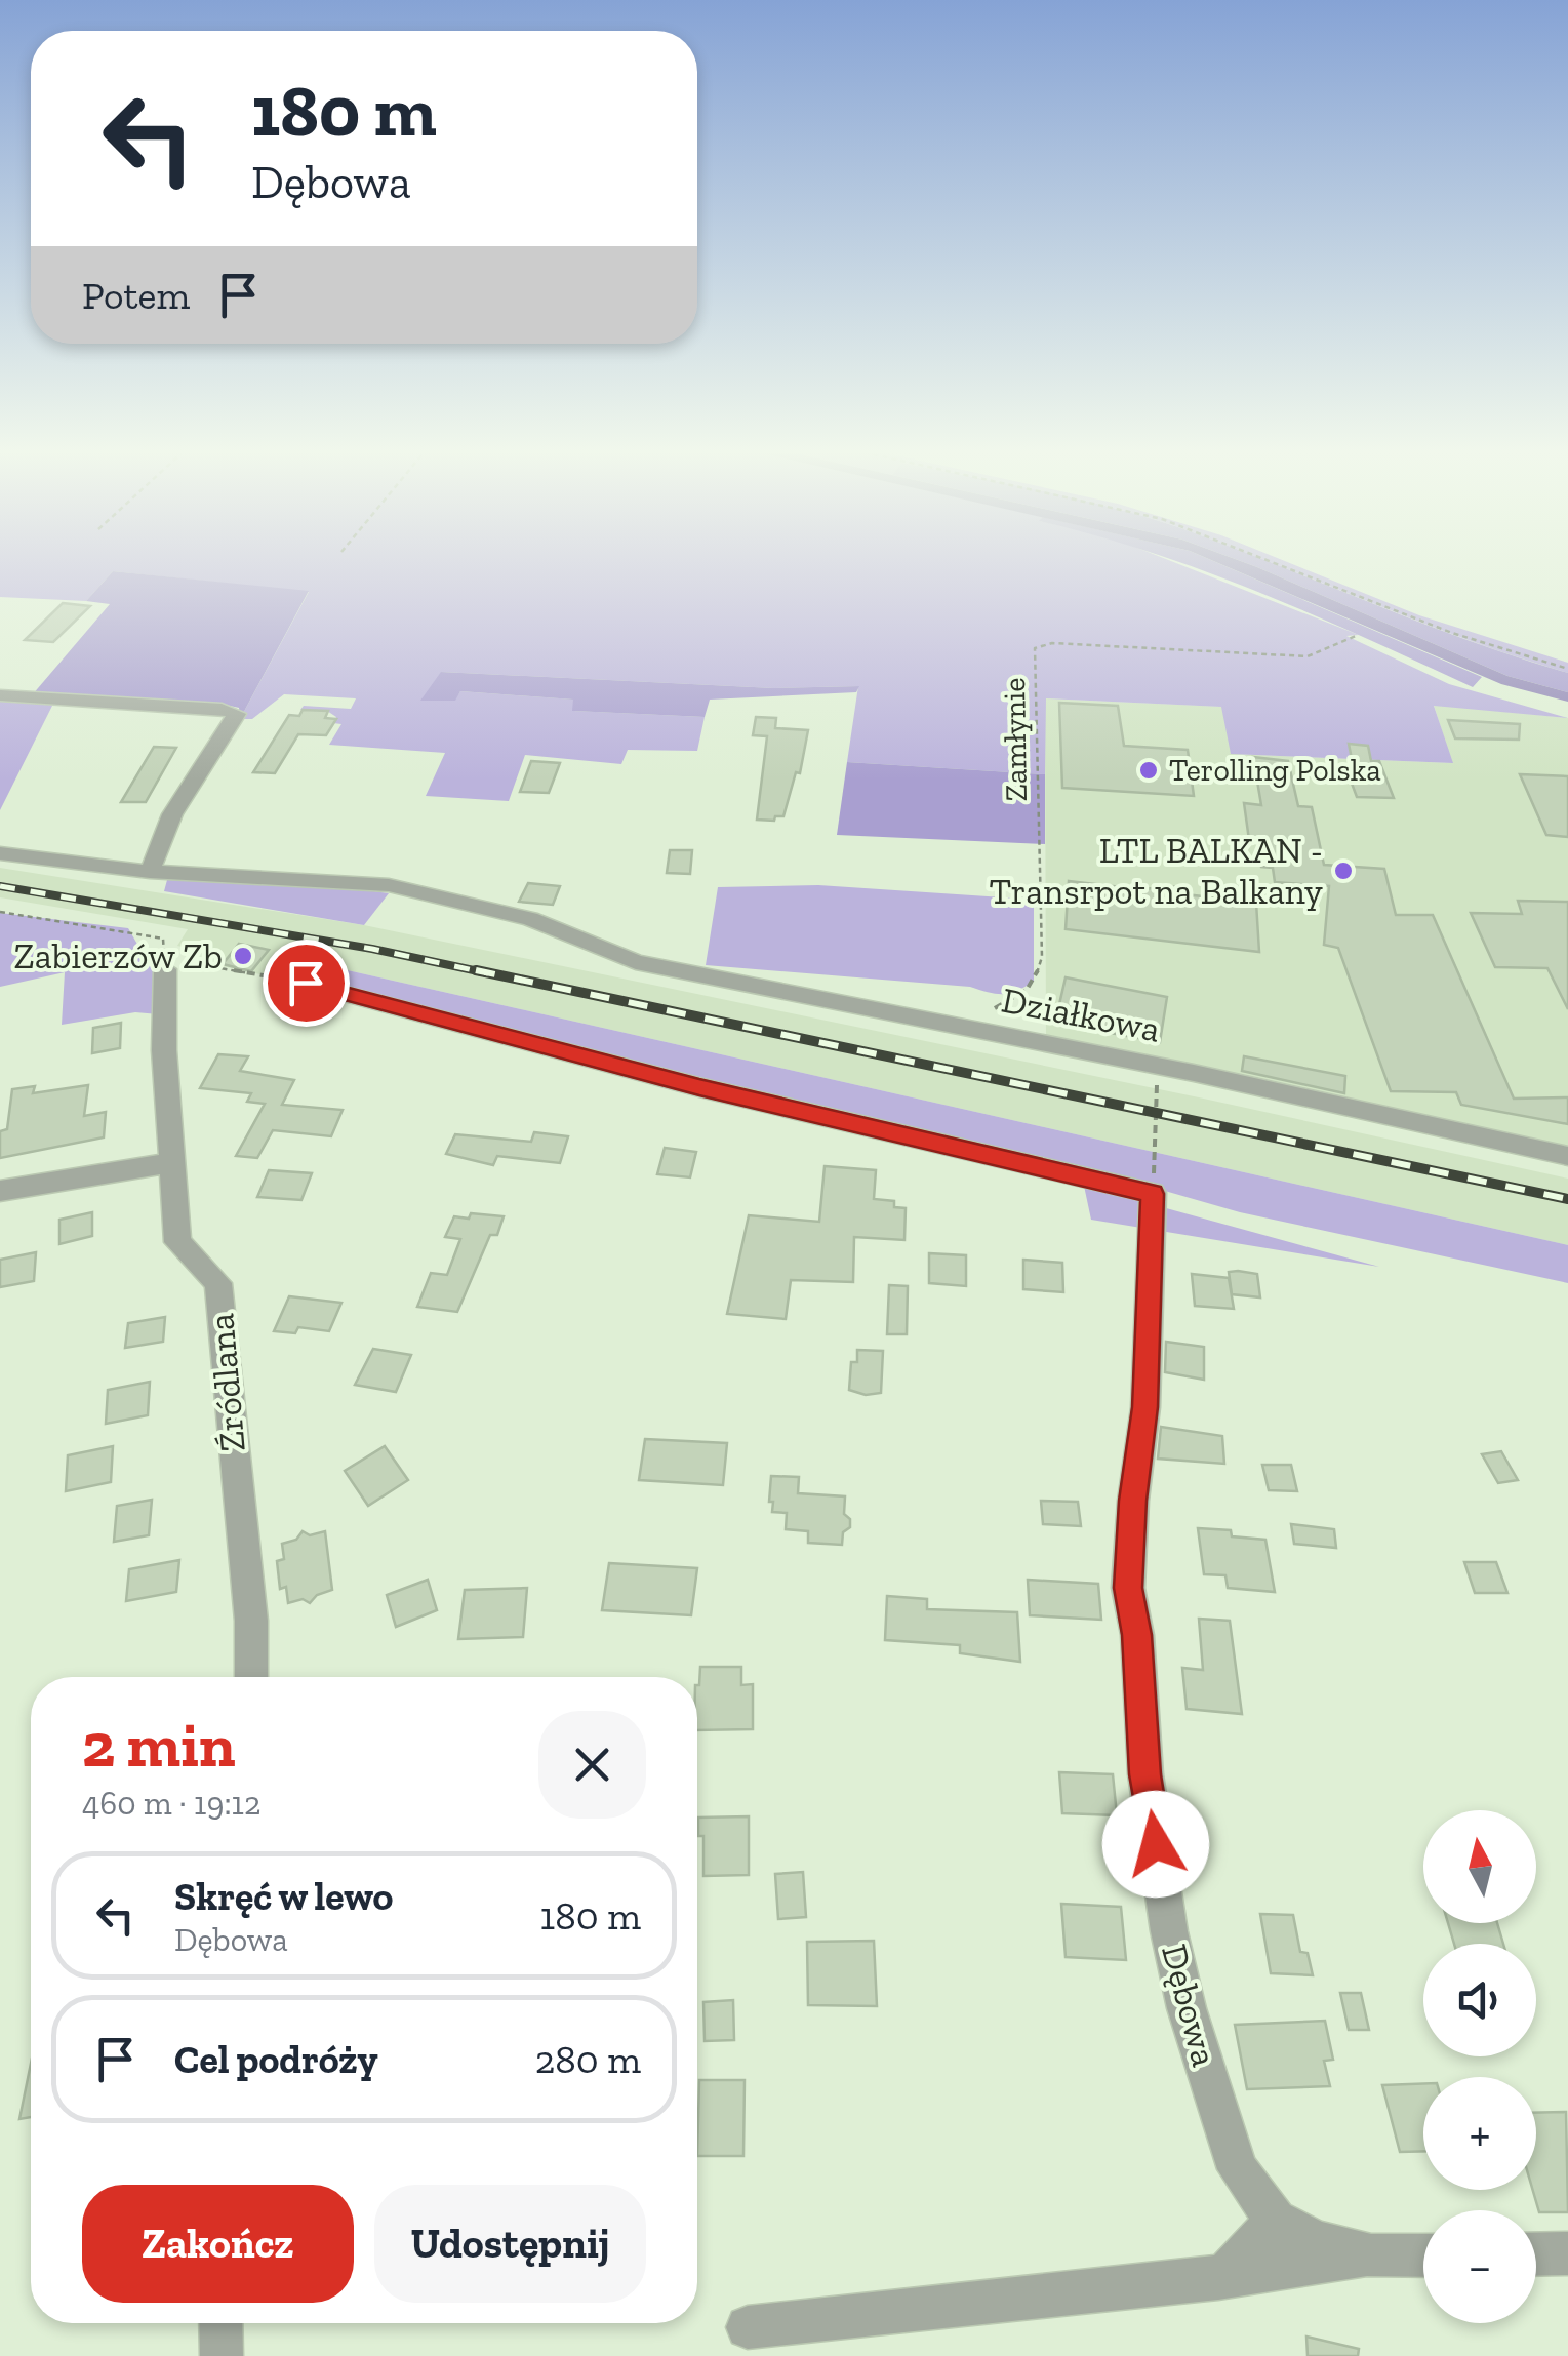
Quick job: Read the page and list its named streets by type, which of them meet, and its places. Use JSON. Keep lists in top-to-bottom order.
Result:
{
  "streets": {
    "street": ["Działkowa", "Źródlana", "Dębowa"],
    "path": ["Zamłynie"]
  },
  "places": ["Terolling Polska", "LTL BALKAN - Transrpot na Balkany", "Zabierzów Zb"],
  "north": "top",
  "page": {
    "turn": ["180 m", "Dębowa"],
    "then": "Potem",
    "heading": ["2 min", "460 m · 19:12"],
    "map_buttons": ["+", "−"],
    "list": [
      {
        "name": "Skręć w lewo",
        "note": "Dębowa",
        "value": "180 m"
      },
      {
        "name": "Cel podróży",
        "value": "280 m"
      }
    ],
    "buttons": ["Zakończ", "Udostępnij"]
  }
}
